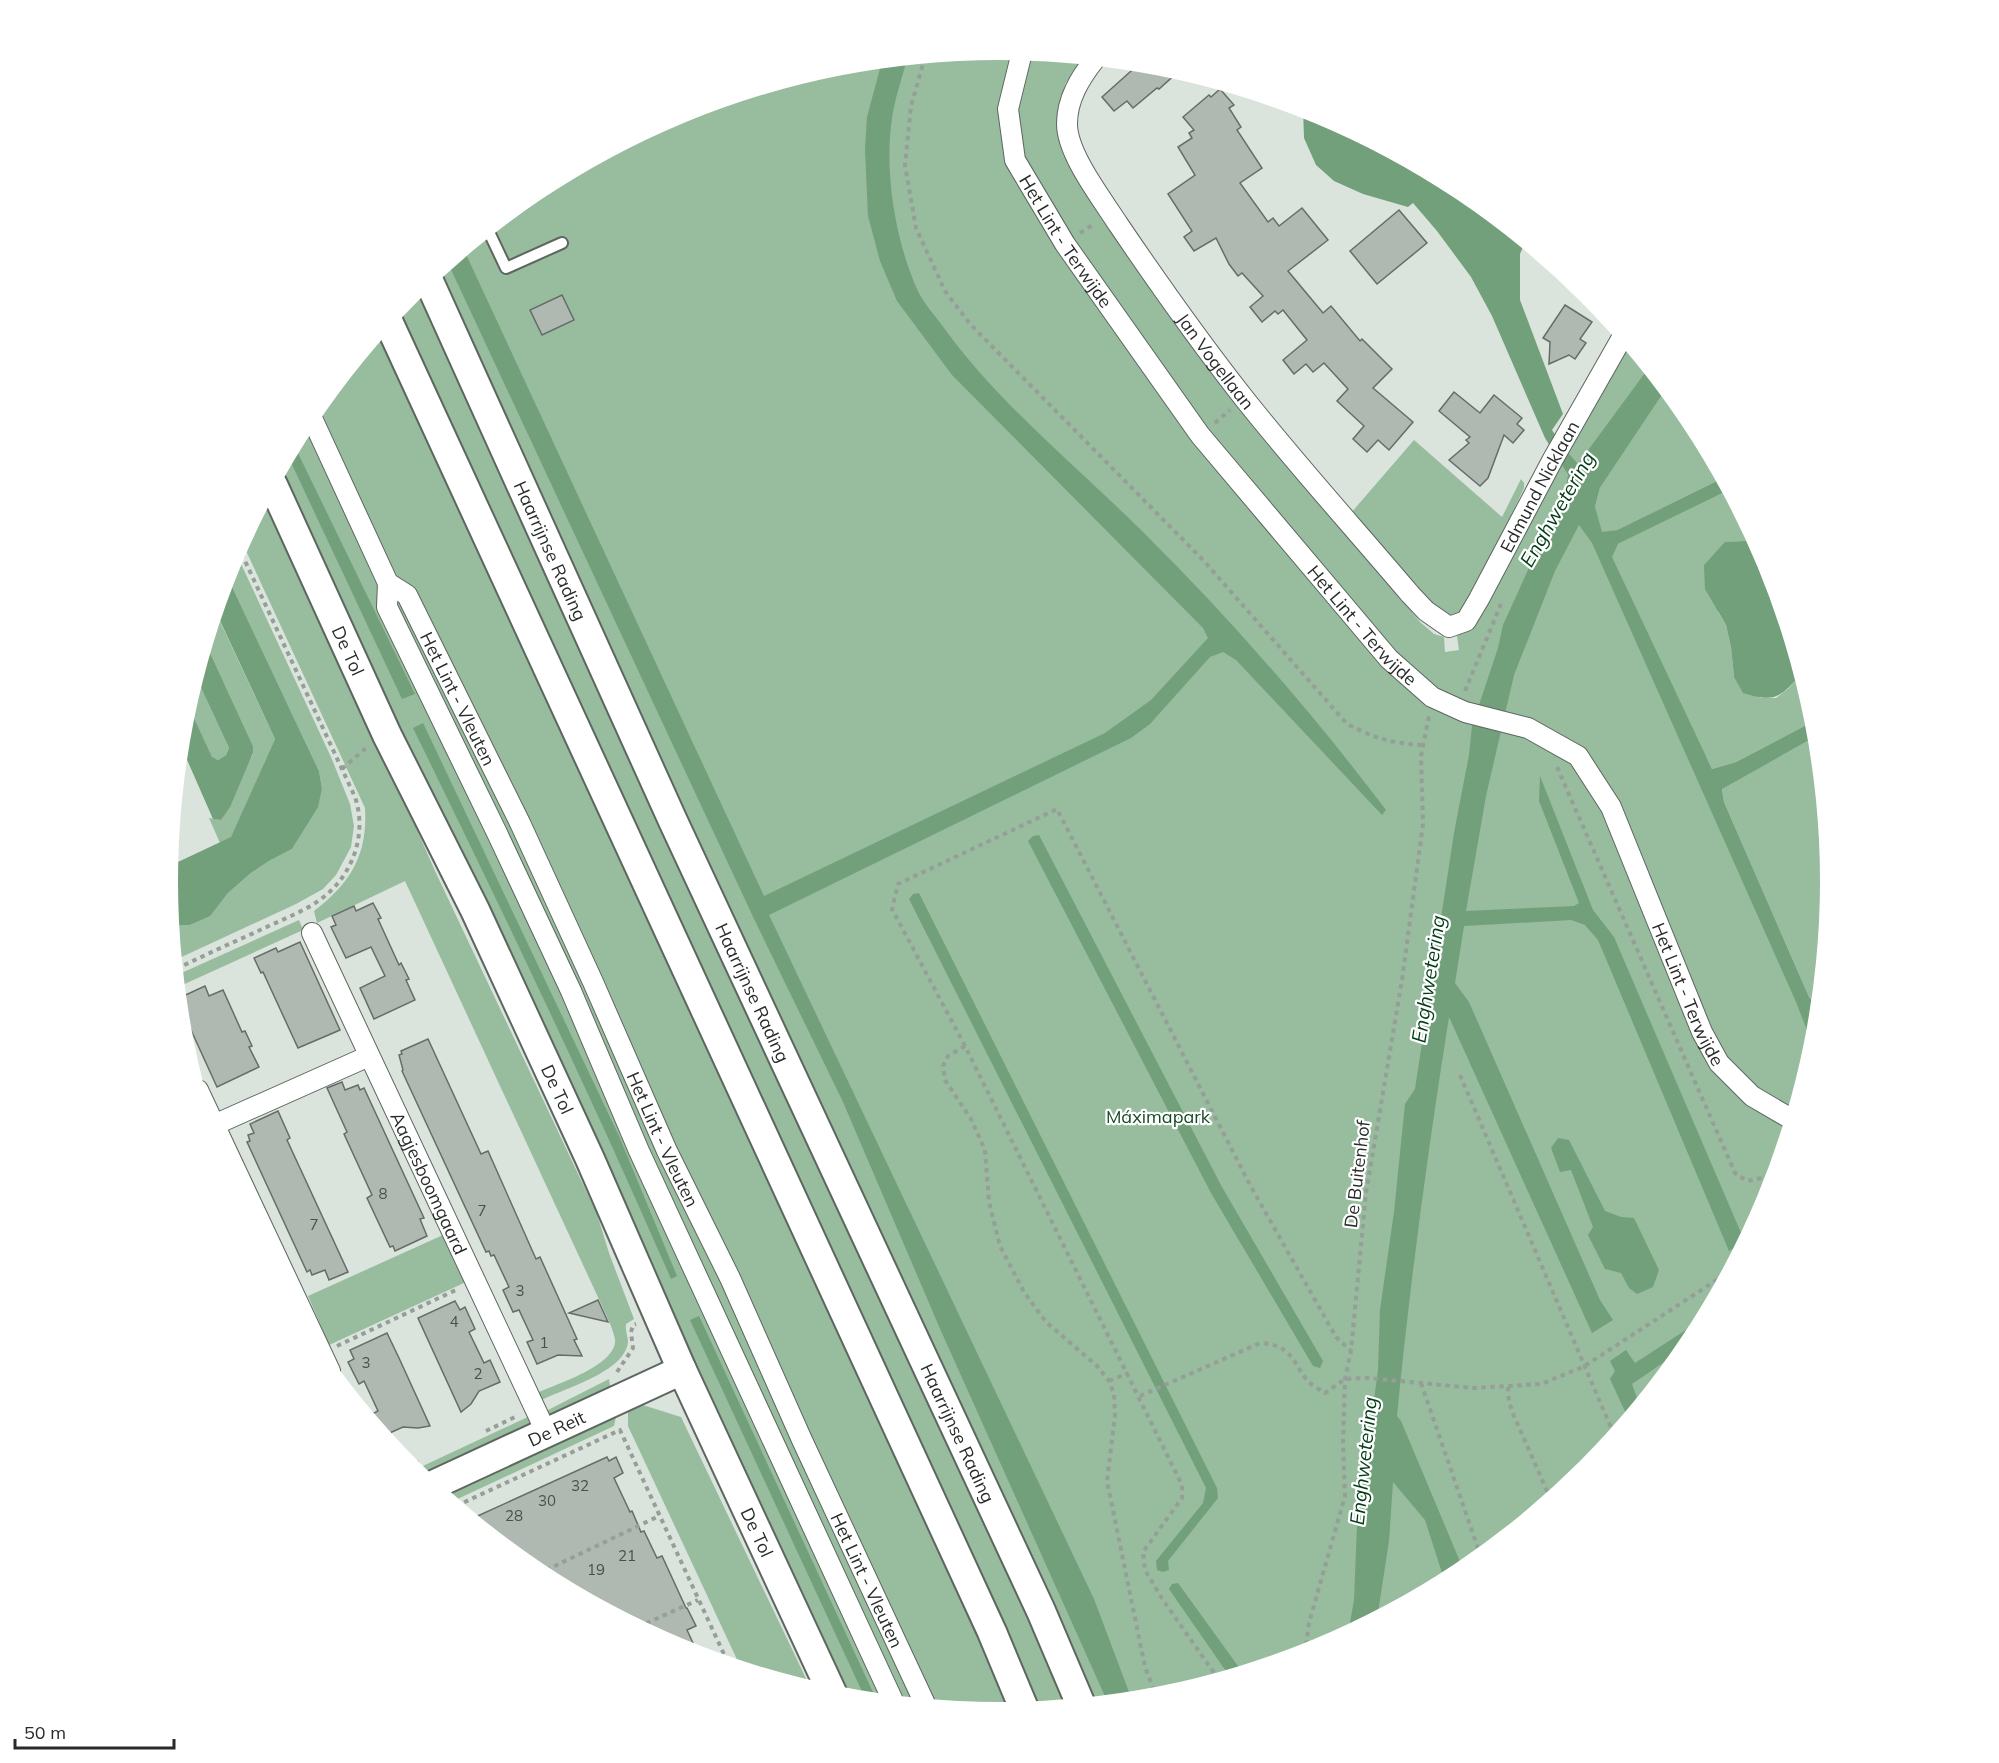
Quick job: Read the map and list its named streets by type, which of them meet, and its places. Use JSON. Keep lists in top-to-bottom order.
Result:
{
  "streets": {
    "main road": ["Haarrijnse Rading", "De Tol", "De Reit"],
    "street": [
      "Het Lint - Terwijde",
      "Jan Vogellaan",
      "Edmund Nicklaan",
      "Het Lint - Vleuten",
      "Aagjesboomgaard"
    ],
    "path": ["De Buitenhof"]
  },
  "crossings": [
    ["Het Lint - Terwijde", "De Buitenhof"],
    ["Jan Vogellaan", "Edmund Nicklaan"],
    ["De Tol", "De Reit"],
    ["Aagjesboomgaard", "De Reit"]
  ],
  "water": ["Enghwetering"],
  "parks": ["Máximapark"],
  "house_numbers": [
    "8",
    "7",
    "7",
    "3",
    "4",
    "1",
    "3",
    "2",
    "32",
    "30",
    "28",
    "21",
    "19"
  ],
  "scale_bar": "50 m"
}
